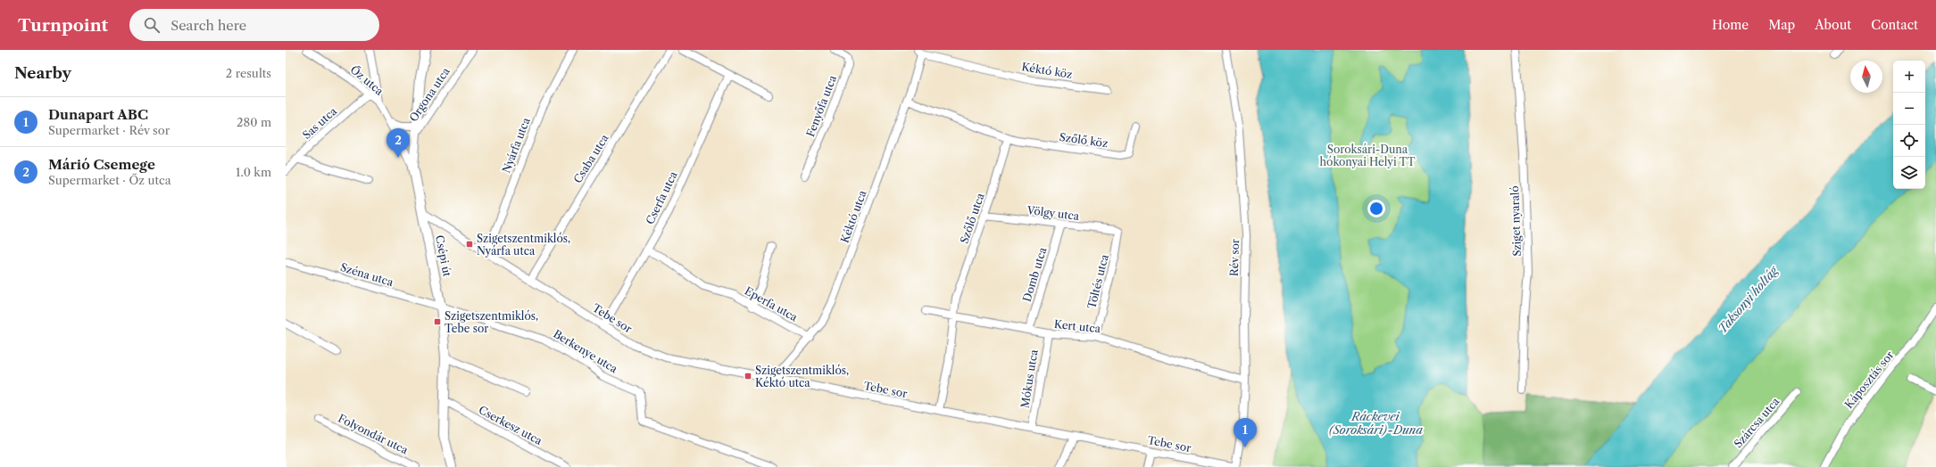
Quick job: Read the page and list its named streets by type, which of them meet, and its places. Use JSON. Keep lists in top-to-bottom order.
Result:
{
  "streets": {
    "street": [
      "Kéktó köz",
      "Őz utca",
      "Orgona utca",
      "Fenyőfa utca",
      "Sas utca",
      "Szőlő köz",
      "Nyárfa utca",
      "Csaba utca",
      "Cserfa utca",
      "Völgy utca",
      "Kéktó utca",
      "Szőlő utca",
      "Sziget nyaraló",
      "Csépi út",
      "Rév sor",
      "Széna utca",
      "Domb utca",
      "Töltés utca",
      "Eperfa utca",
      "Tebe sor",
      "Kert utca",
      "Berkenye utca",
      "Mókus utca",
      "Káposztás sor",
      "Szárcsa utca",
      "Cserkesz utca",
      "Folyondár utca"
    ]
  },
  "crossings": [
    ["Kéktó köz", "Kéktó utca"],
    ["Őz utca", "Sas utca"],
    ["Őz utca", "Csépi út"],
    ["Orgona utca", "Csépi út"],
    ["Szőlő köz", "Szőlő utca"],
    ["Nyárfa utca", "Tebe sor"],
    ["Csaba utca", "Tebe sor"],
    ["Cserfa utca", "Eperfa utca"],
    ["Cserfa utca", "Tebe sor"],
    ["Völgy utca", "Szőlő utca"],
    ["Völgy utca", "Domb utca"],
    ["Völgy utca", "Töltés utca"],
    ["Kéktó utca", "Eperfa utca"],
    ["Kéktó utca", "Tebe sor"],
    ["Szőlő utca", "Tebe sor"],
    ["Szőlő utca", "Kert utca"],
    ["Csépi út", "Széna utca"],
    ["Csépi út", "Tebe sor"],
    ["Csépi út", "Berkenye utca"],
    ["Csépi út", "Cserkesz utca"],
    ["Rév sor", "Kert utca"],
    ["Széna utca", "Berkenye utca"],
    ["Domb utca", "Kert utca"],
    ["Töltés utca", "Kert utca"],
    ["Tebe sor", "Mókus utca"],
    ["Kert utca", "Mókus utca"]
  ],
  "water": ["Taksonyi holtág", "Ráckevei (Soroksári)-Duna"],
  "parks": ["Soroksári-Duna hókonyai Helyi TT"],
  "places": {
    "transit": ["Szigetszentmiklós, Nyárfa utca", "Szigetszentmiklós, Tebe sor", "Szigetszentmiklós, Kéktó utca"]
  },
  "north": "top",
  "page": {
    "header": "Turnpoint",
    "search": "Search here",
    "nav": [
      "Home",
      "Map",
      "About",
      "Contact"
    ],
    "heading": ["Nearby", "2 results"],
    "map_buttons": ["+", "−"],
    "list": [
      {
        "mark": "1",
        "name": "Dunapart ABC",
        "note": "Supermarket · Rév sor",
        "value": "280 m"
      },
      {
        "mark": "2",
        "name": "Márió Csemege",
        "note": "Supermarket · Őz utca",
        "value": "1.0 km"
      }
    ],
    "pins": ["2", "1"]
  }
}
